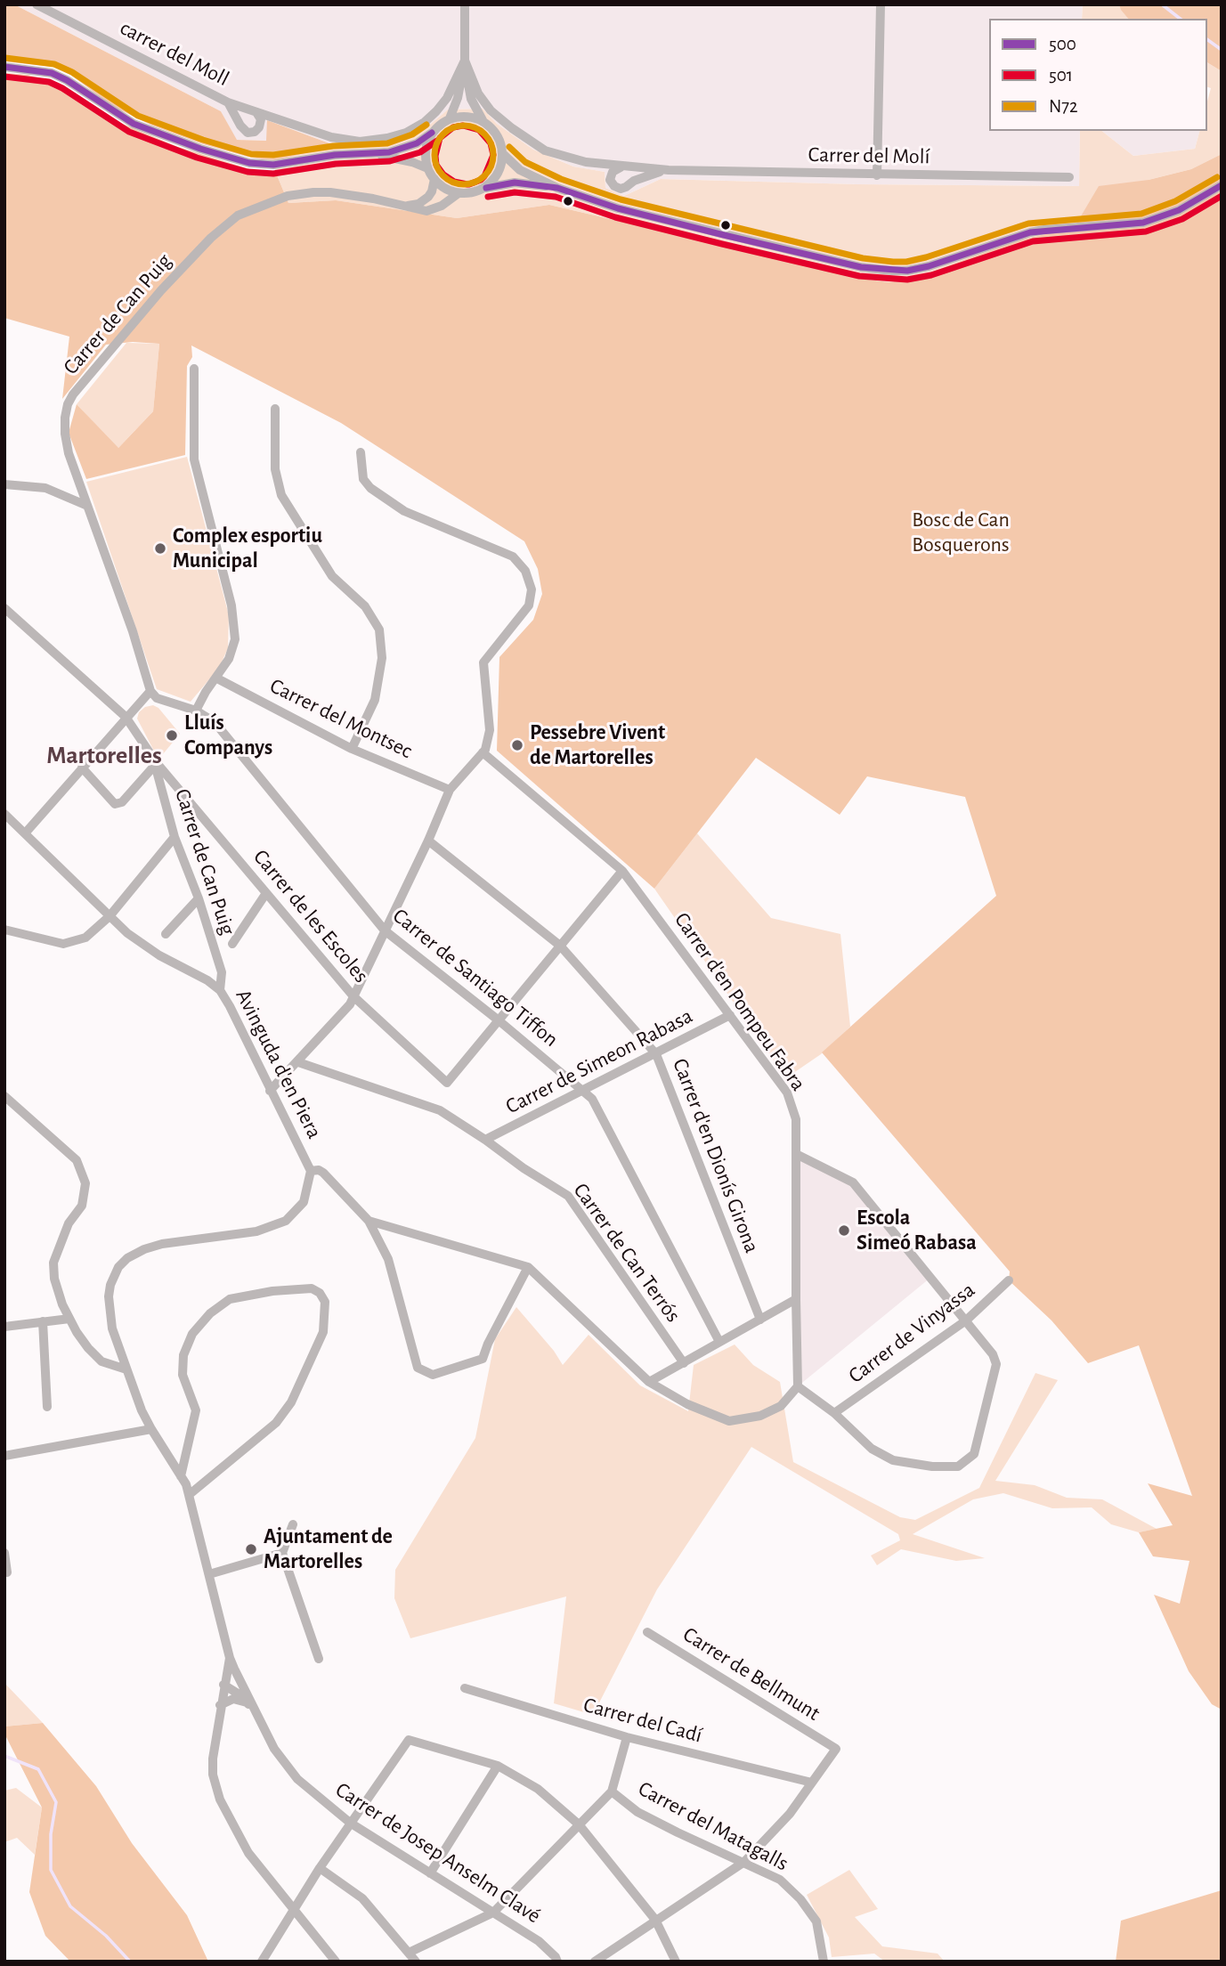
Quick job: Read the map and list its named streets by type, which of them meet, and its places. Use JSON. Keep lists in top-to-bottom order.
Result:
{
  "streets": {
    "street": [
      "carrer del Moll",
      "Carrer del Molí",
      "Carrer de Can Puig",
      "Carrer del Montsec",
      "Carrer de les Escoles",
      "Carrer de Santiago Tiffon",
      "Carrer d'en Pompeu Fabra",
      "Carrer de Simeon Rabasa",
      "Avinguda d'en Piera",
      "Carrer d'en Dionís Girona",
      "Carrer de Can Terrós",
      "Carrer de Vinyassa",
      "Carrer de Bellmunt",
      "Carrer del Cadí",
      "Carrer del Matagalls",
      "Carrer de Josep Anselm Clavé"
    ]
  },
  "crossings": [
    ["Carrer de Can Puig", "Carrer de les Escoles"],
    ["Carrer de Can Puig", "Carrer de Santiago Tiffon"],
    ["Carrer de Can Puig", "Avinguda d'en Piera"],
    ["Carrer de les Escoles", "Carrer de Santiago Tiffon"],
    ["Carrer de Santiago Tiffon", "Carrer de Simeon Rabasa"],
    ["Carrer d'en Pompeu Fabra", "Carrer de Simeon Rabasa"],
    ["Carrer de Simeon Rabasa", "Carrer d'en Dionís Girona"],
    ["Carrer de Simeon Rabasa", "Carrer de Can Terrós"],
    ["Avinguda d'en Piera", "Carrer de Josep Anselm Clavé"],
    ["Carrer de Bellmunt", "Carrer del Cadí"]
  ],
  "districts": ["Martorelles"],
  "parks": ["Bosc de Can Bosquerons"],
  "places": [
    "Complex esportiu Municipal",
    "Lluís Companys",
    "Pessebre Vivent de Martorelles",
    "Escola Simeó Rabasa",
    "Ajuntament de Martorelles"
  ],
  "lines": ["transit line N72", "transit line 500", "transit line 501"],
  "legend": ["500", "501", "N72"]
}
